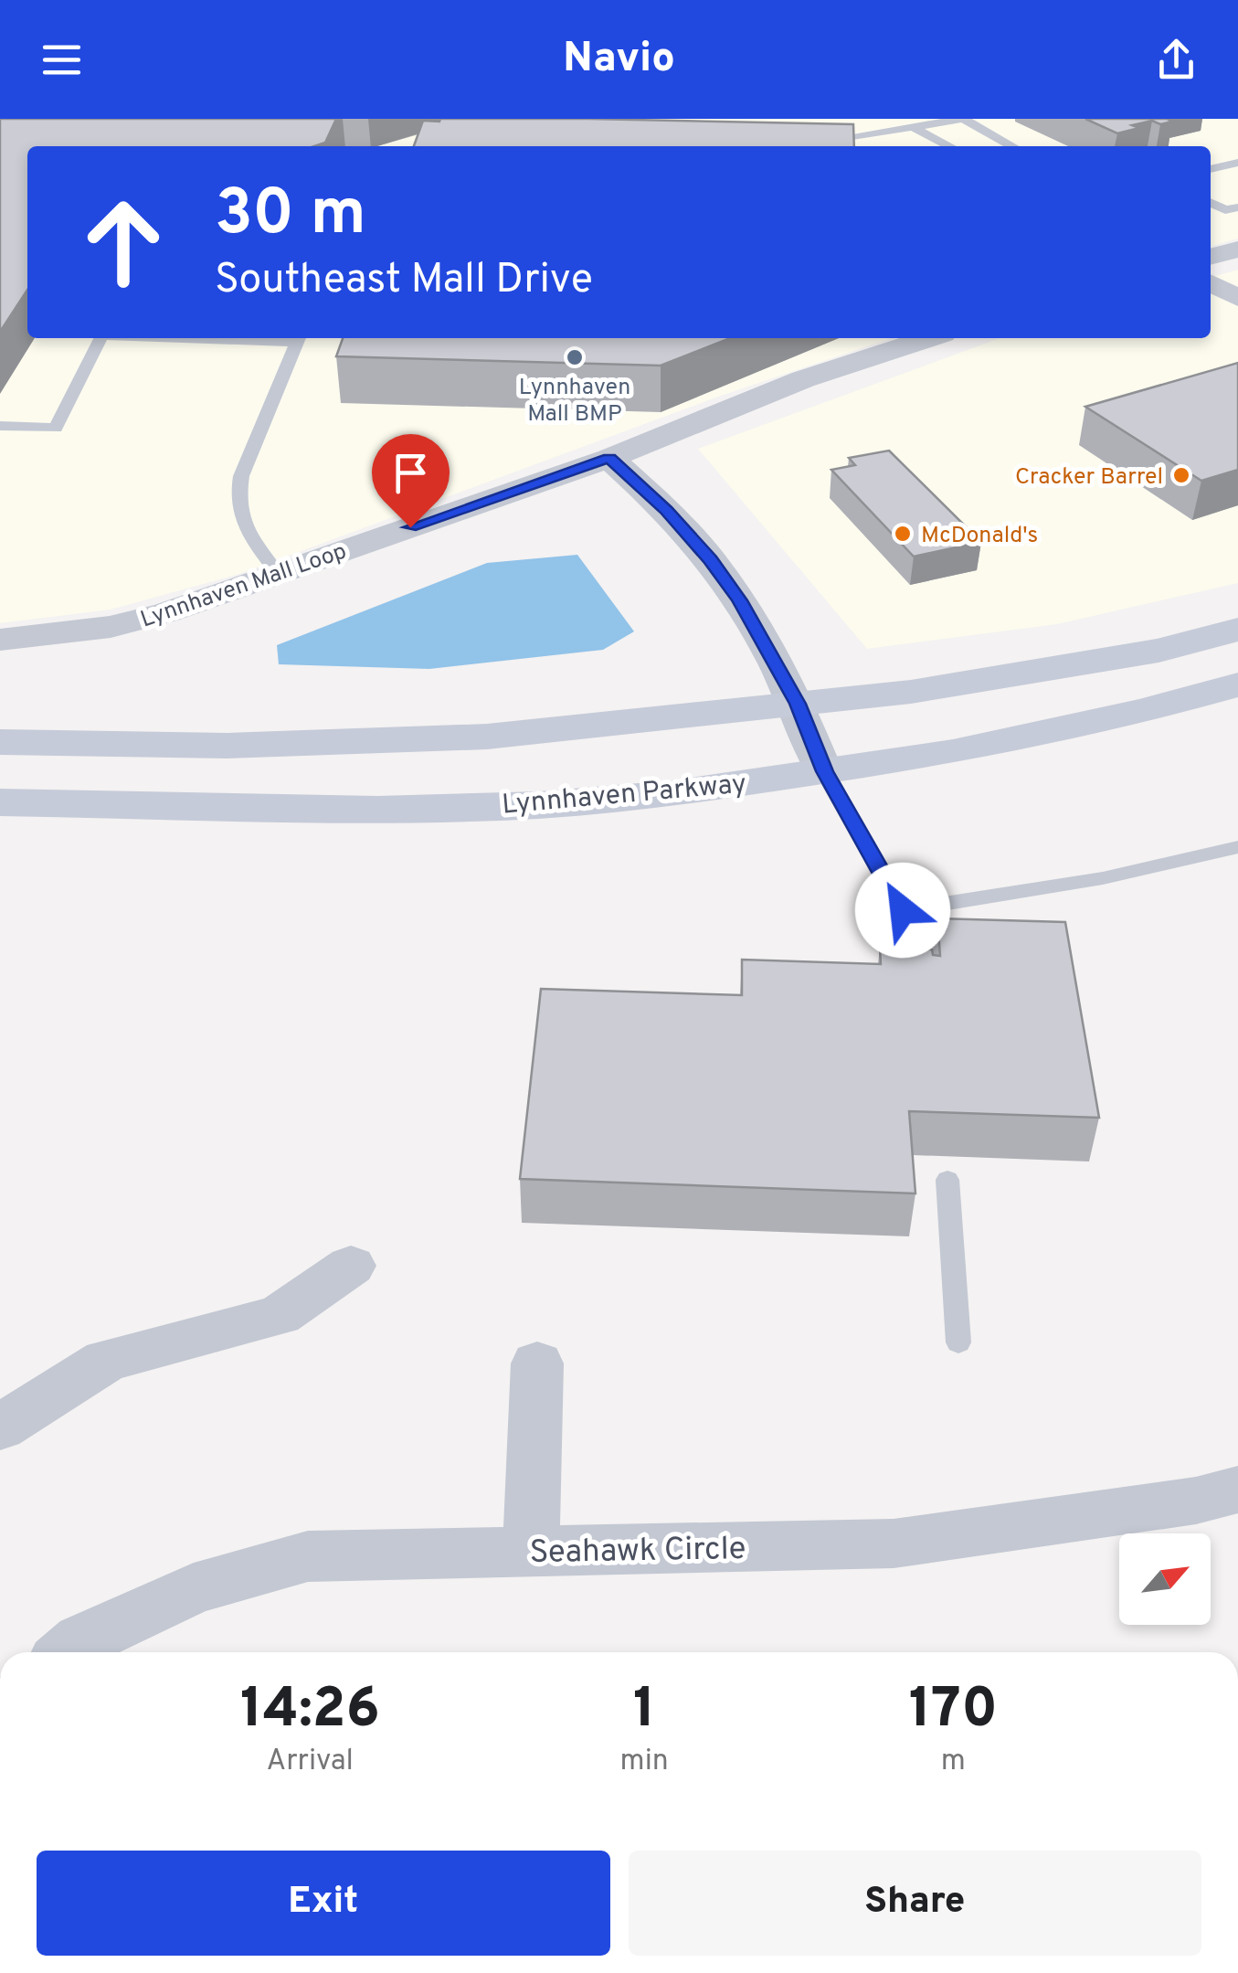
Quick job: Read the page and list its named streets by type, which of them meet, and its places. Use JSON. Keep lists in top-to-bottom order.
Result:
{
  "streets": {
    "main road": ["Lynnhaven Parkway"],
    "street": ["Lynnhaven Mall Loop", "Seahawk Circle"]
  },
  "places": ["Lynnhaven Mall BMP", "Cracker Barrel", "McDonald's"],
  "north": "top right",
  "page": {
    "header": "Navio",
    "turn": ["30 m", "Southeast Mall Drive"],
    "eta": [
      "14:26",
      "Arrival",
      "1",
      "min",
      "170",
      "m"
    ],
    "buttons": ["Exit", "Share"]
  }
}
